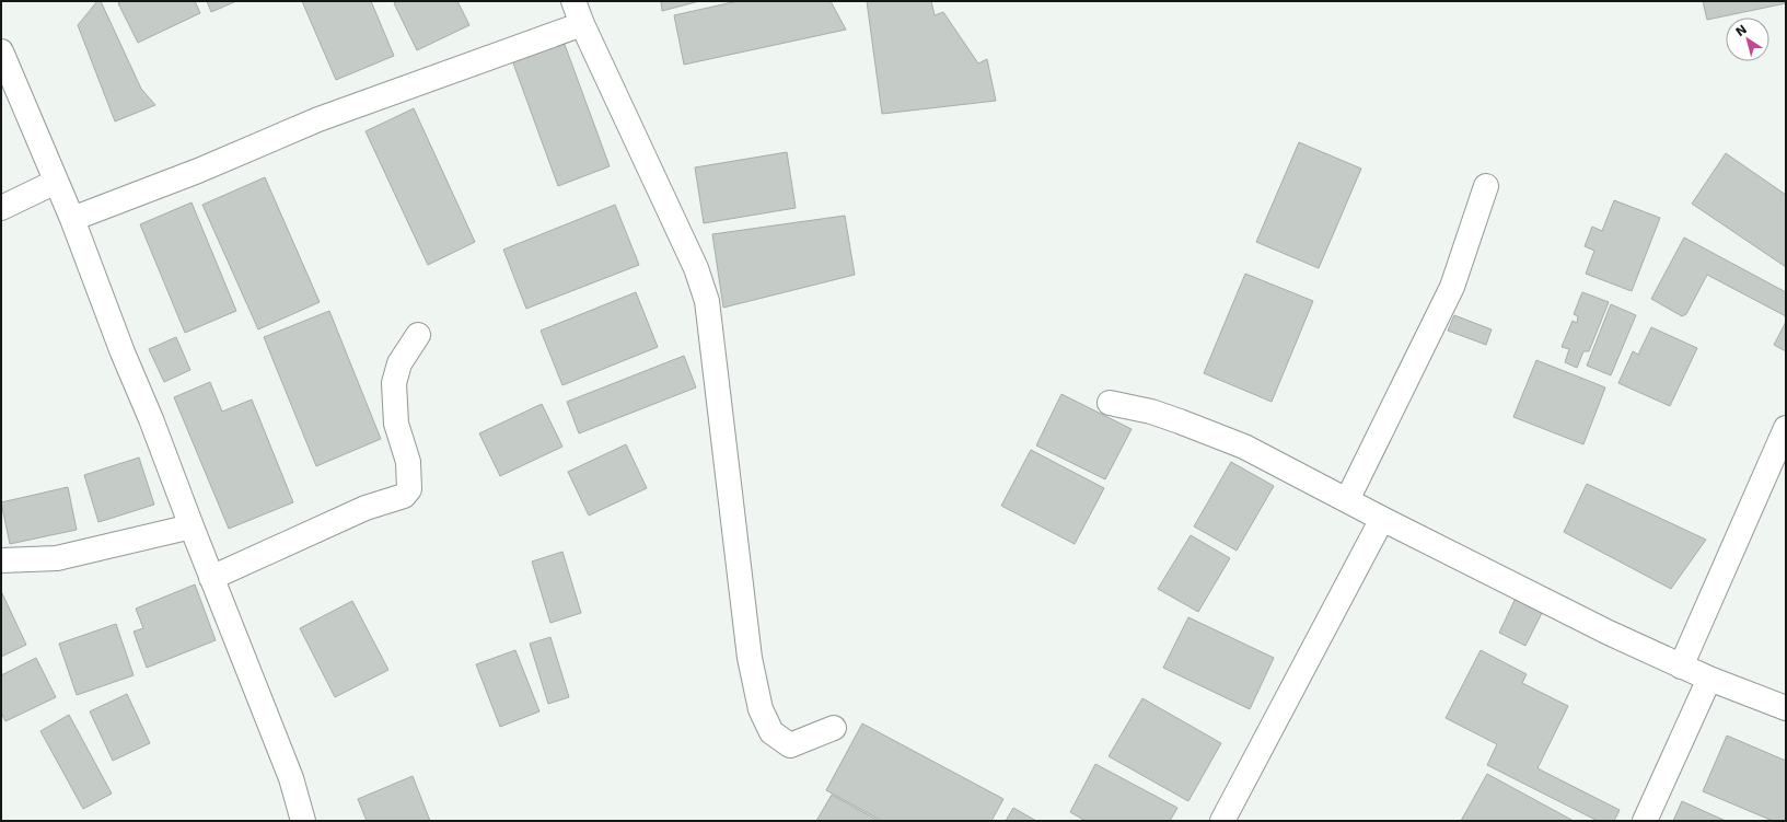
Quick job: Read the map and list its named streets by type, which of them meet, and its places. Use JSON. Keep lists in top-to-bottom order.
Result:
{
  "north": "top left"
}
